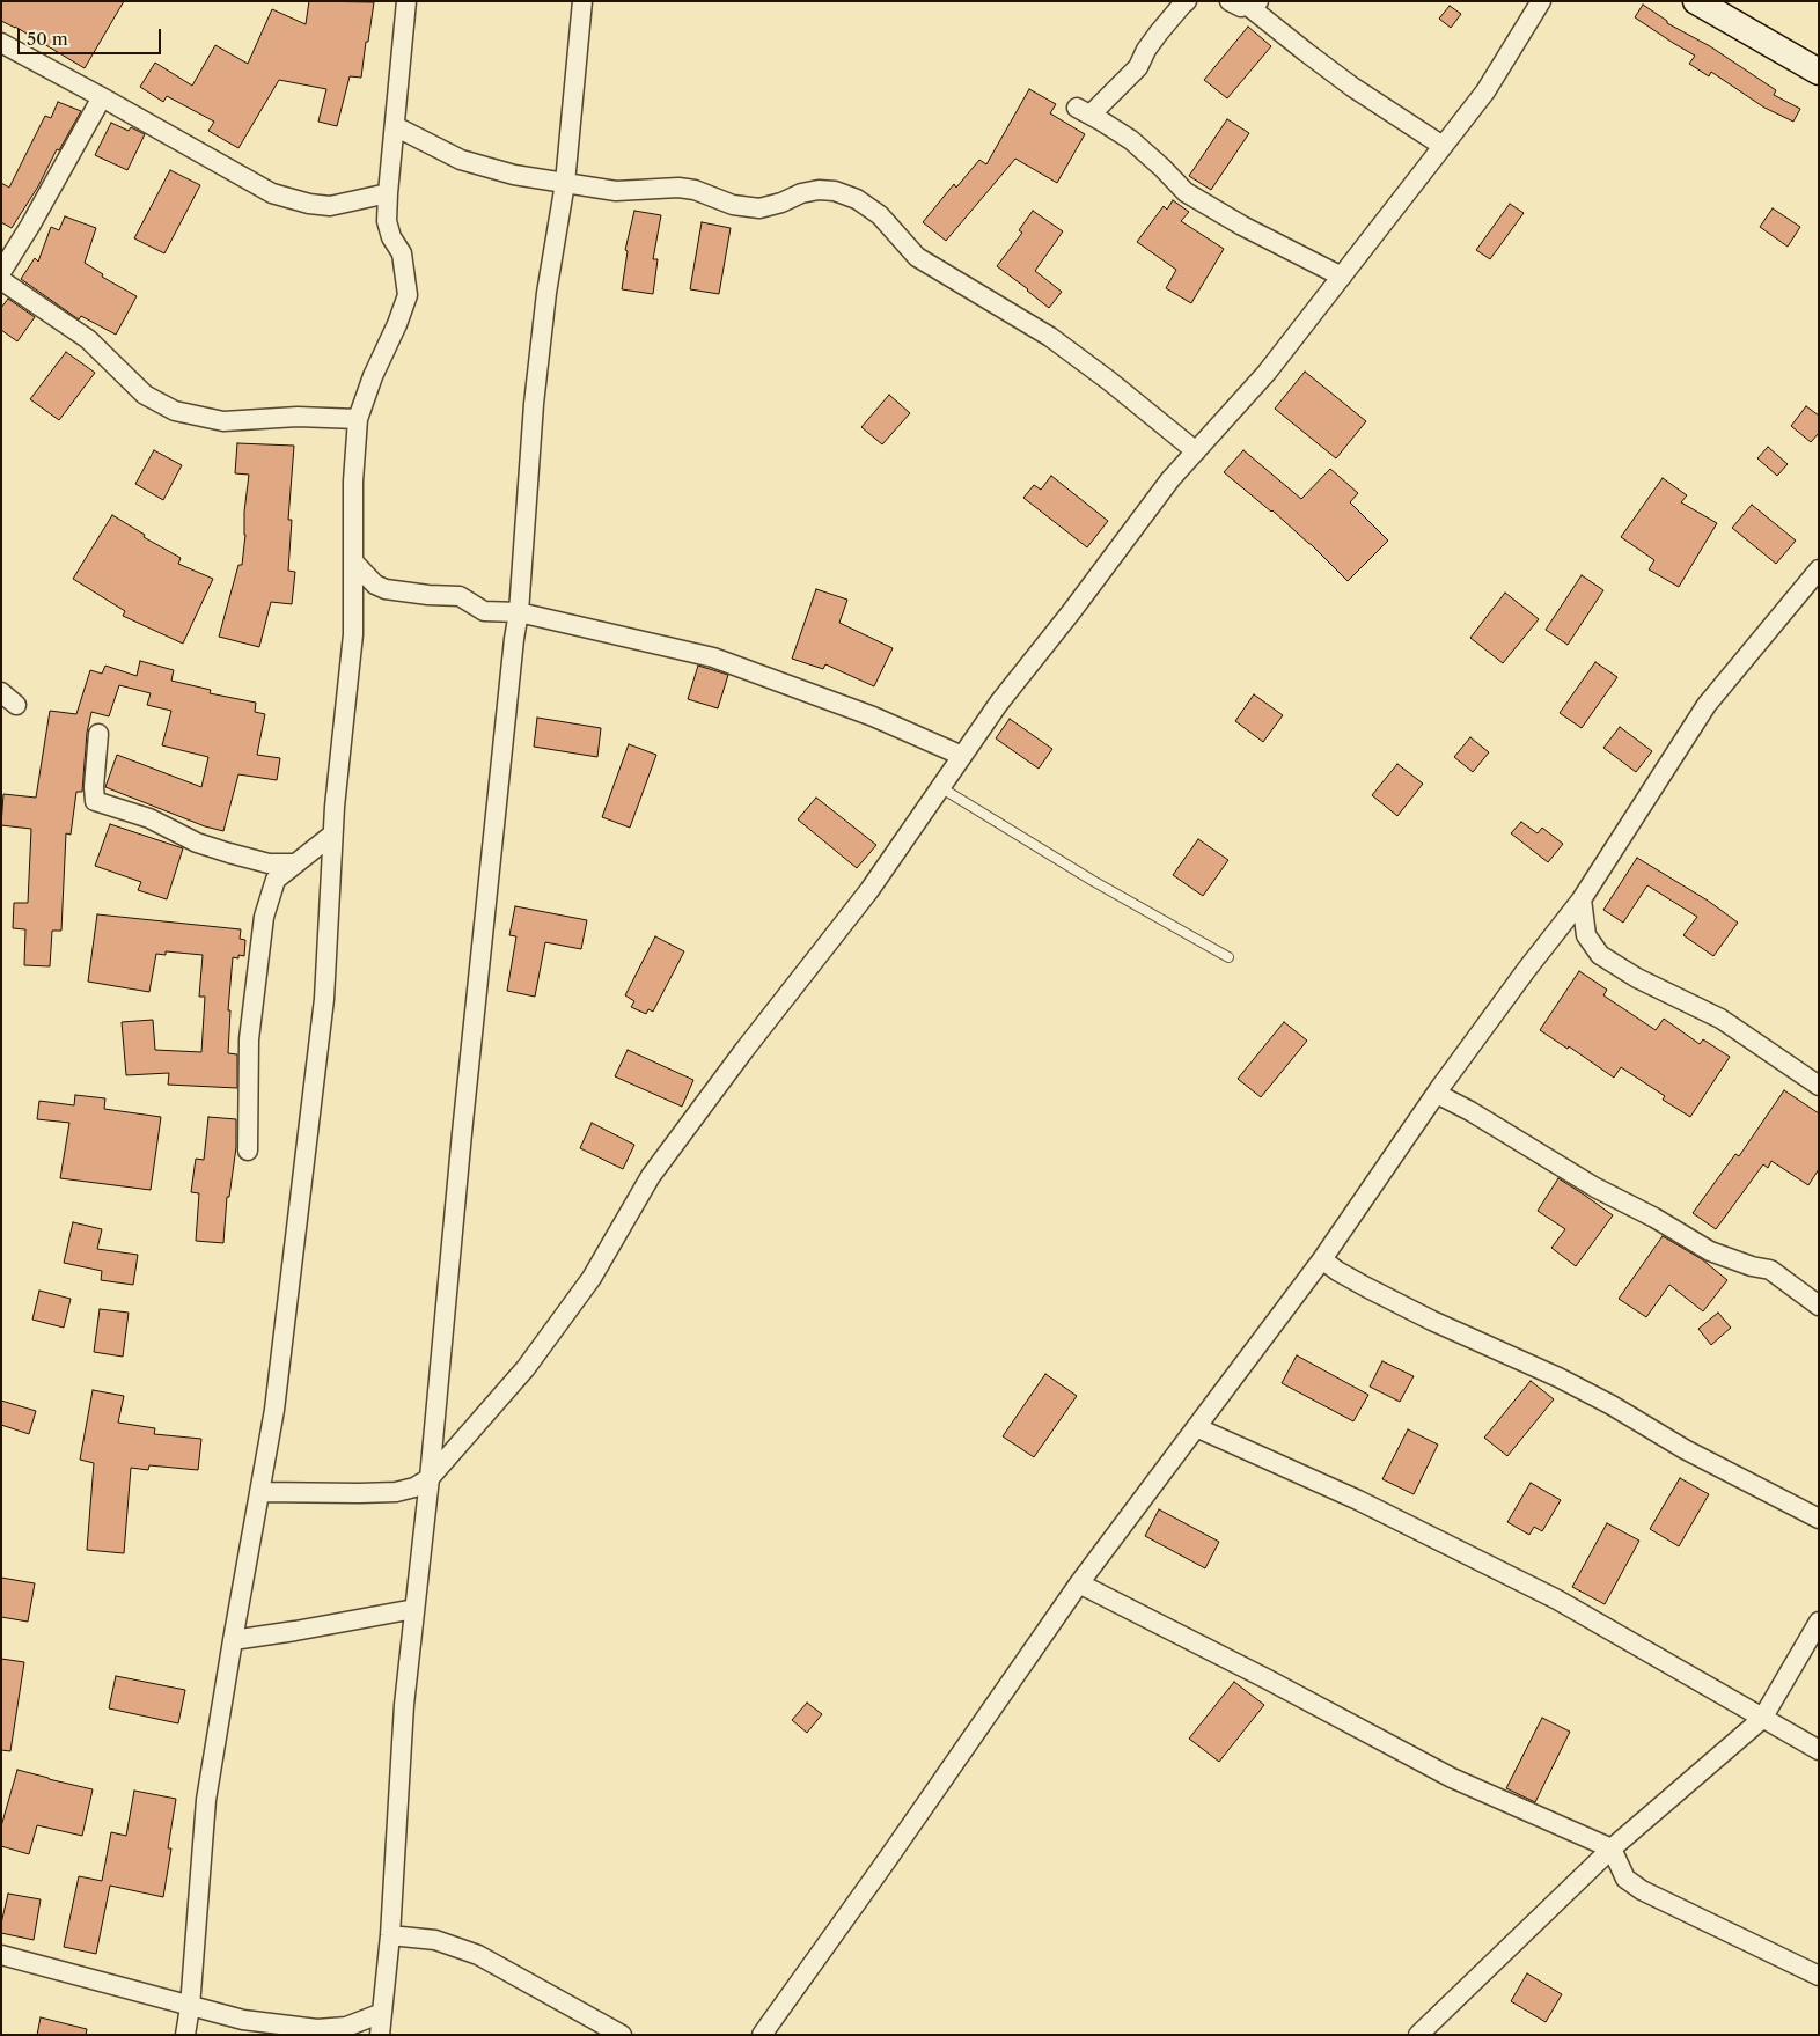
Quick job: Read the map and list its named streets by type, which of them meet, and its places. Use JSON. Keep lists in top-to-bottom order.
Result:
{
  "scale_bar": "50 m"
}
